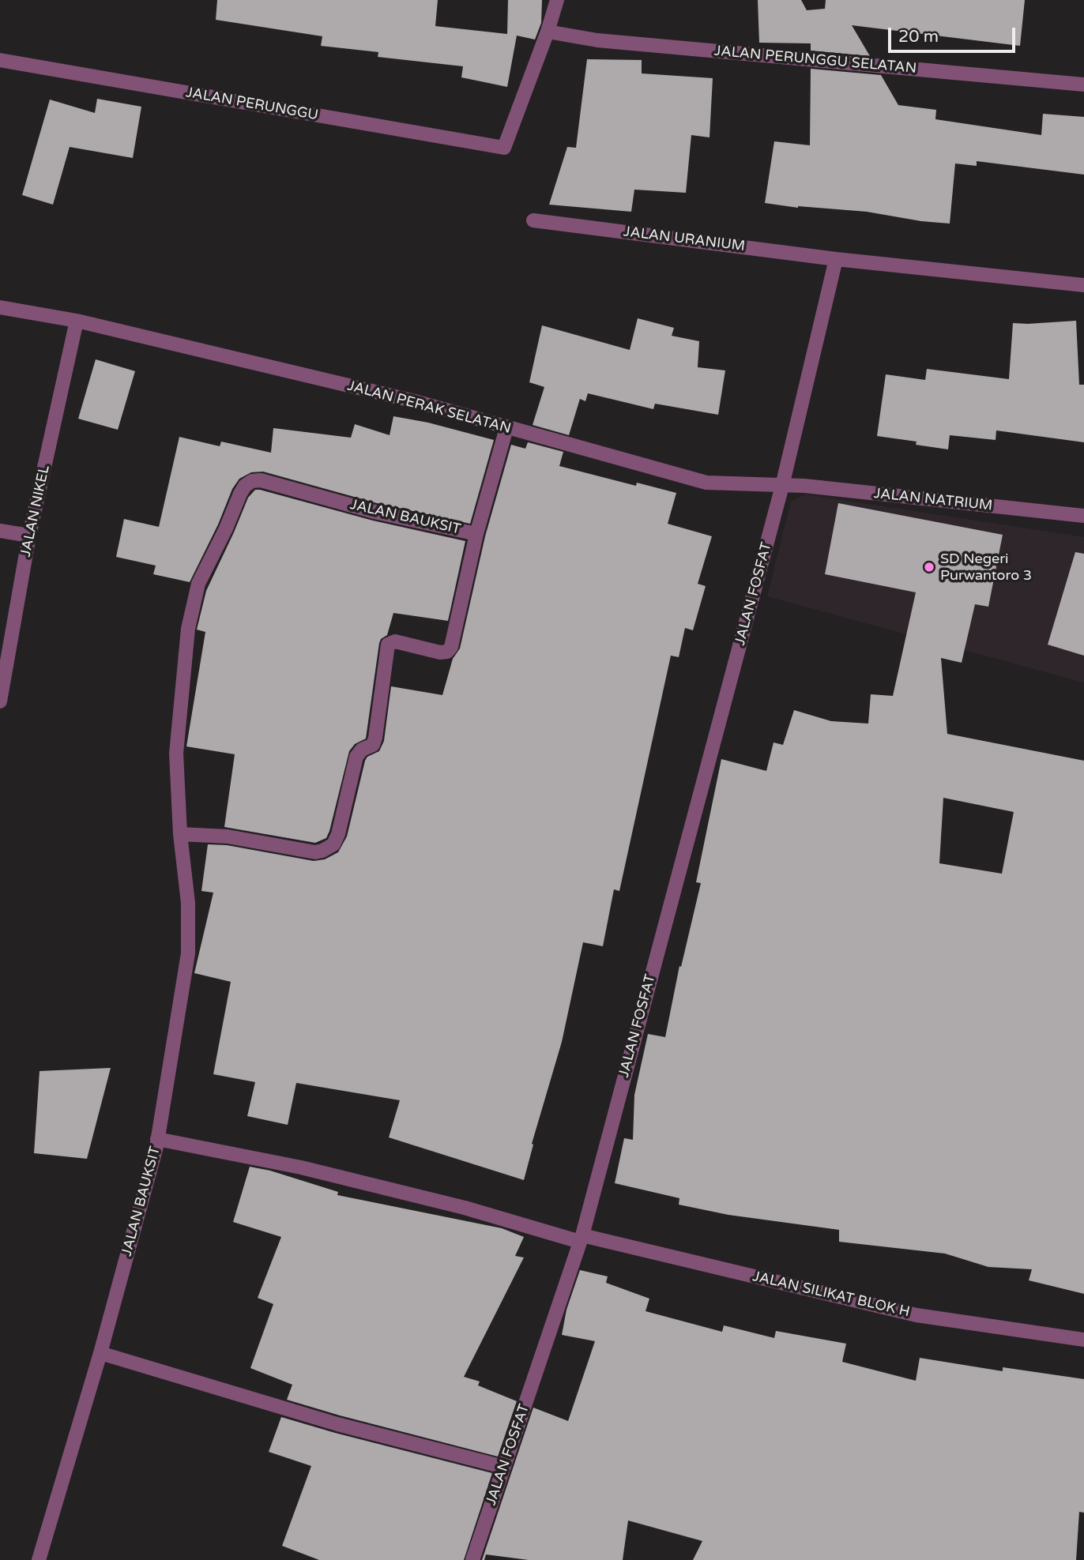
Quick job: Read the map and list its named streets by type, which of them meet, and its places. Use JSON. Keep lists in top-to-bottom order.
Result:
{
  "streets": {
    "street": [
      "JALAN PERUNGGU SELATAN",
      "JALAN PERUNGGU",
      "JALAN URANIUM",
      "JALAN PERAK SELATAN",
      "JALAN NATRIUM",
      "JALAN NIKEL",
      "JALAN BAUKSIT",
      "JALAN FOSFAT",
      "JALAN SILIKAT BLOK H"
    ]
  },
  "crossings": [
    ["JALAN PERUNGGU SELATAN", "JALAN PERUNGGU"],
    ["JALAN PERAK SELATAN", "JALAN NATRIUM"],
    ["JALAN PERAK SELATAN", "JALAN NIKEL"],
    ["JALAN PERAK SELATAN", "JALAN FOSFAT"],
    ["JALAN NATRIUM", "JALAN FOSFAT"],
    ["JALAN BAUKSIT", "JALAN SILIKAT BLOK H"],
    ["JALAN FOSFAT", "JALAN SILIKAT BLOK H"]
  ],
  "places": ["SD Negeri Purwantoro 3"],
  "scale_bar": "20 m"
}
